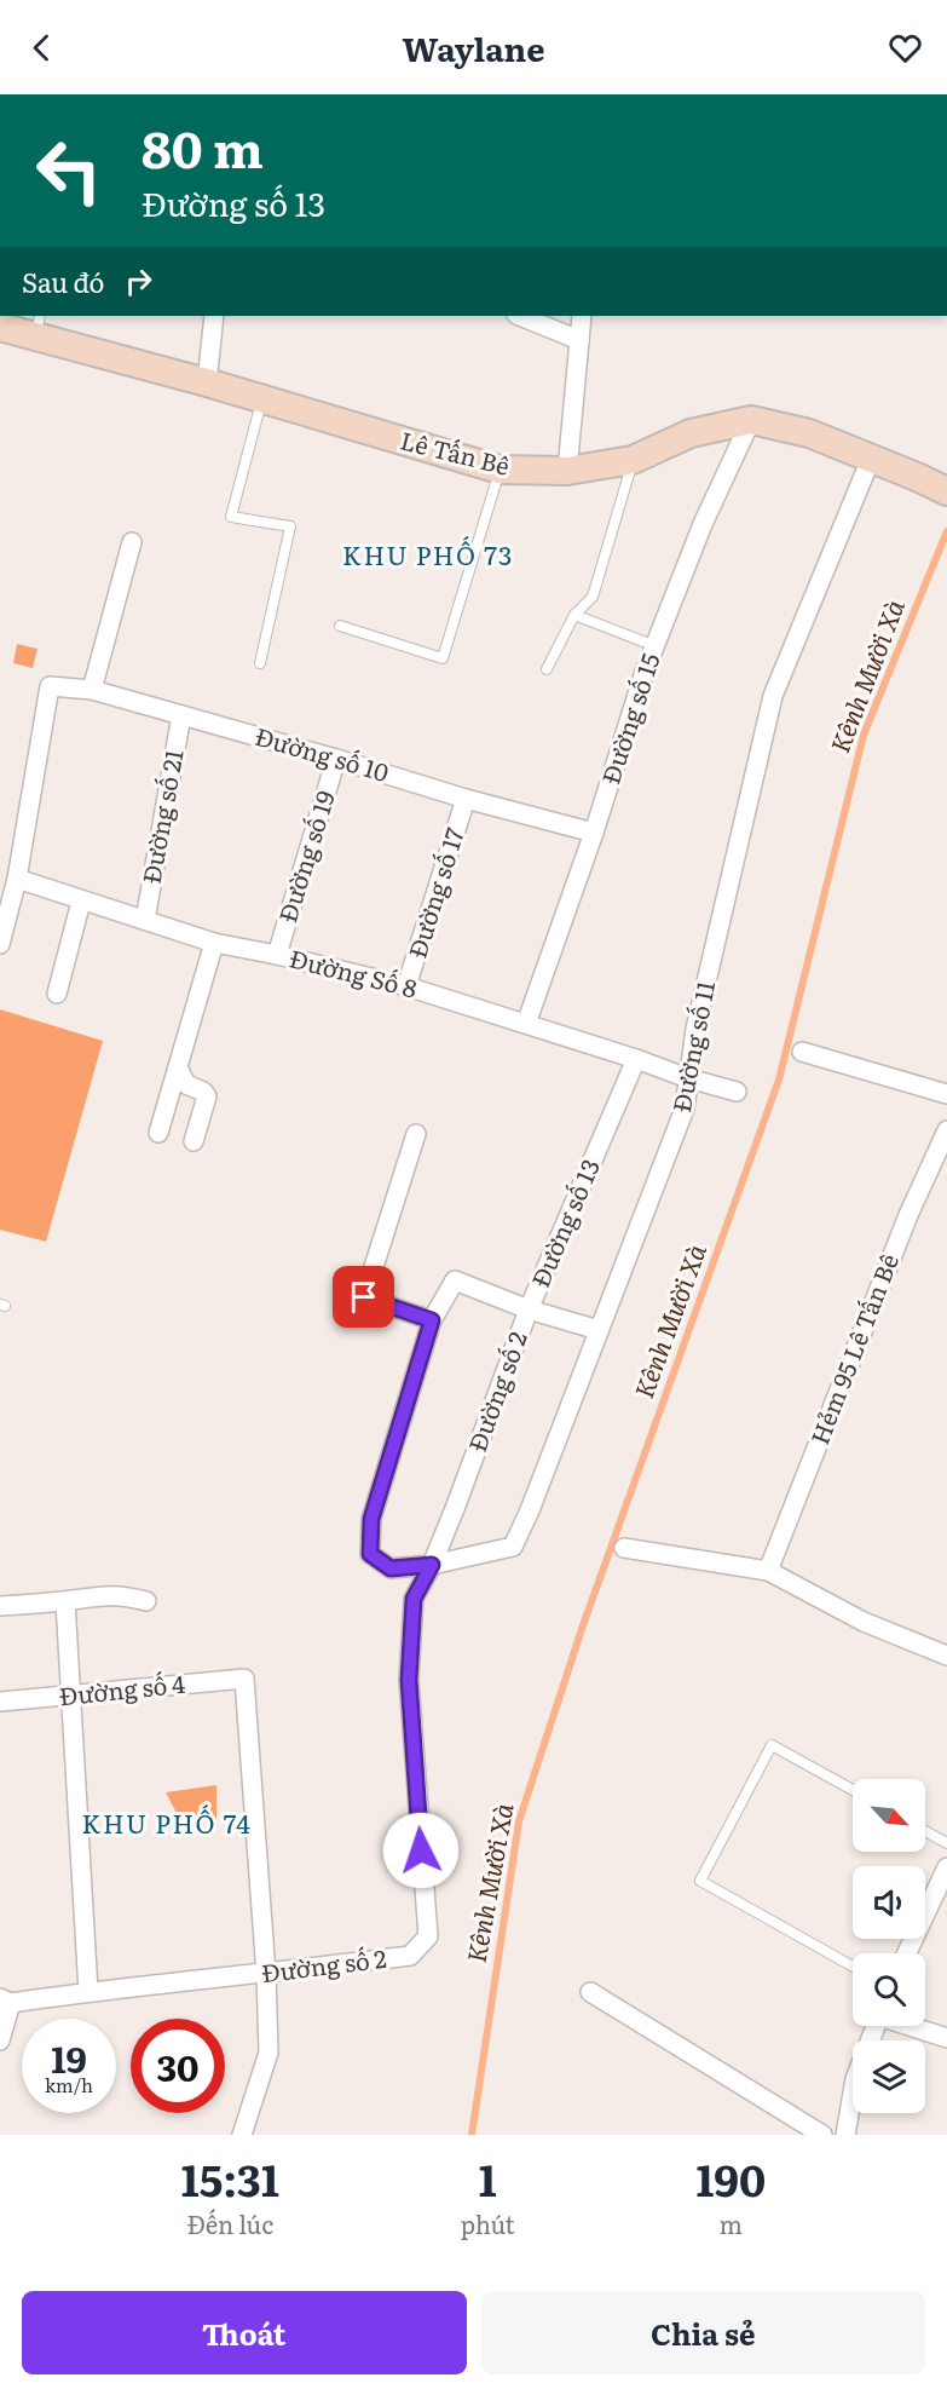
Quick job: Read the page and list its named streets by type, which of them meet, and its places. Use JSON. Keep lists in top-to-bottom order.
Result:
{
  "streets": {
    "street": [
      "Lê Tấn Bê",
      "Đường số 15",
      "Đường số 10",
      "Đường số 21",
      "Đường số 19",
      "Đường số 17",
      "Đường Số 8",
      "Đường số 11",
      "Đường số 13",
      "Hẻm 95 Lê Tấn Bê",
      "Đường số 2",
      "Đường số 4"
    ]
  },
  "crossings": [
    ["Lê Tấn Bê", "Đường số 15"],
    ["Lê Tấn Bê", "Đường số 11"],
    ["Đường số 15", "Đường số 10"],
    ["Đường số 15", "Đường Số 8"],
    ["Đường số 10", "Đường số 21"],
    ["Đường số 10", "Đường số 19"],
    ["Đường số 10", "Đường số 17"],
    ["Đường số 10", "Đường Số 8"],
    ["Đường số 21", "Đường Số 8"],
    ["Đường số 19", "Đường Số 8"],
    ["Đường số 17", "Đường Số 8"],
    ["Đường Số 8", "Đường số 11"],
    ["Đường Số 8", "Đường số 13"],
    ["Đường số 11", "Đường số 13"],
    ["Đường số 11", "Đường số 2"],
    ["Đường số 13", "Đường số 2"],
    ["Đường số 2", "Đường số 4"]
  ],
  "districts": ["KHU PHỐ 73", "KHU PHỐ 74"],
  "water": ["Kênh Mười Xà"],
  "north": "bottom right",
  "page": {
    "header": "Waylane",
    "turn": ["80 m", "Đường số 13"],
    "then": "Sau đó",
    "speed": "19 km/h",
    "limit": "30",
    "eta": [
      "15:31",
      "Đến lúc",
      "1",
      "phút",
      "190",
      "m"
    ],
    "buttons": ["Thoát", "Chia sẻ"]
  }
}
